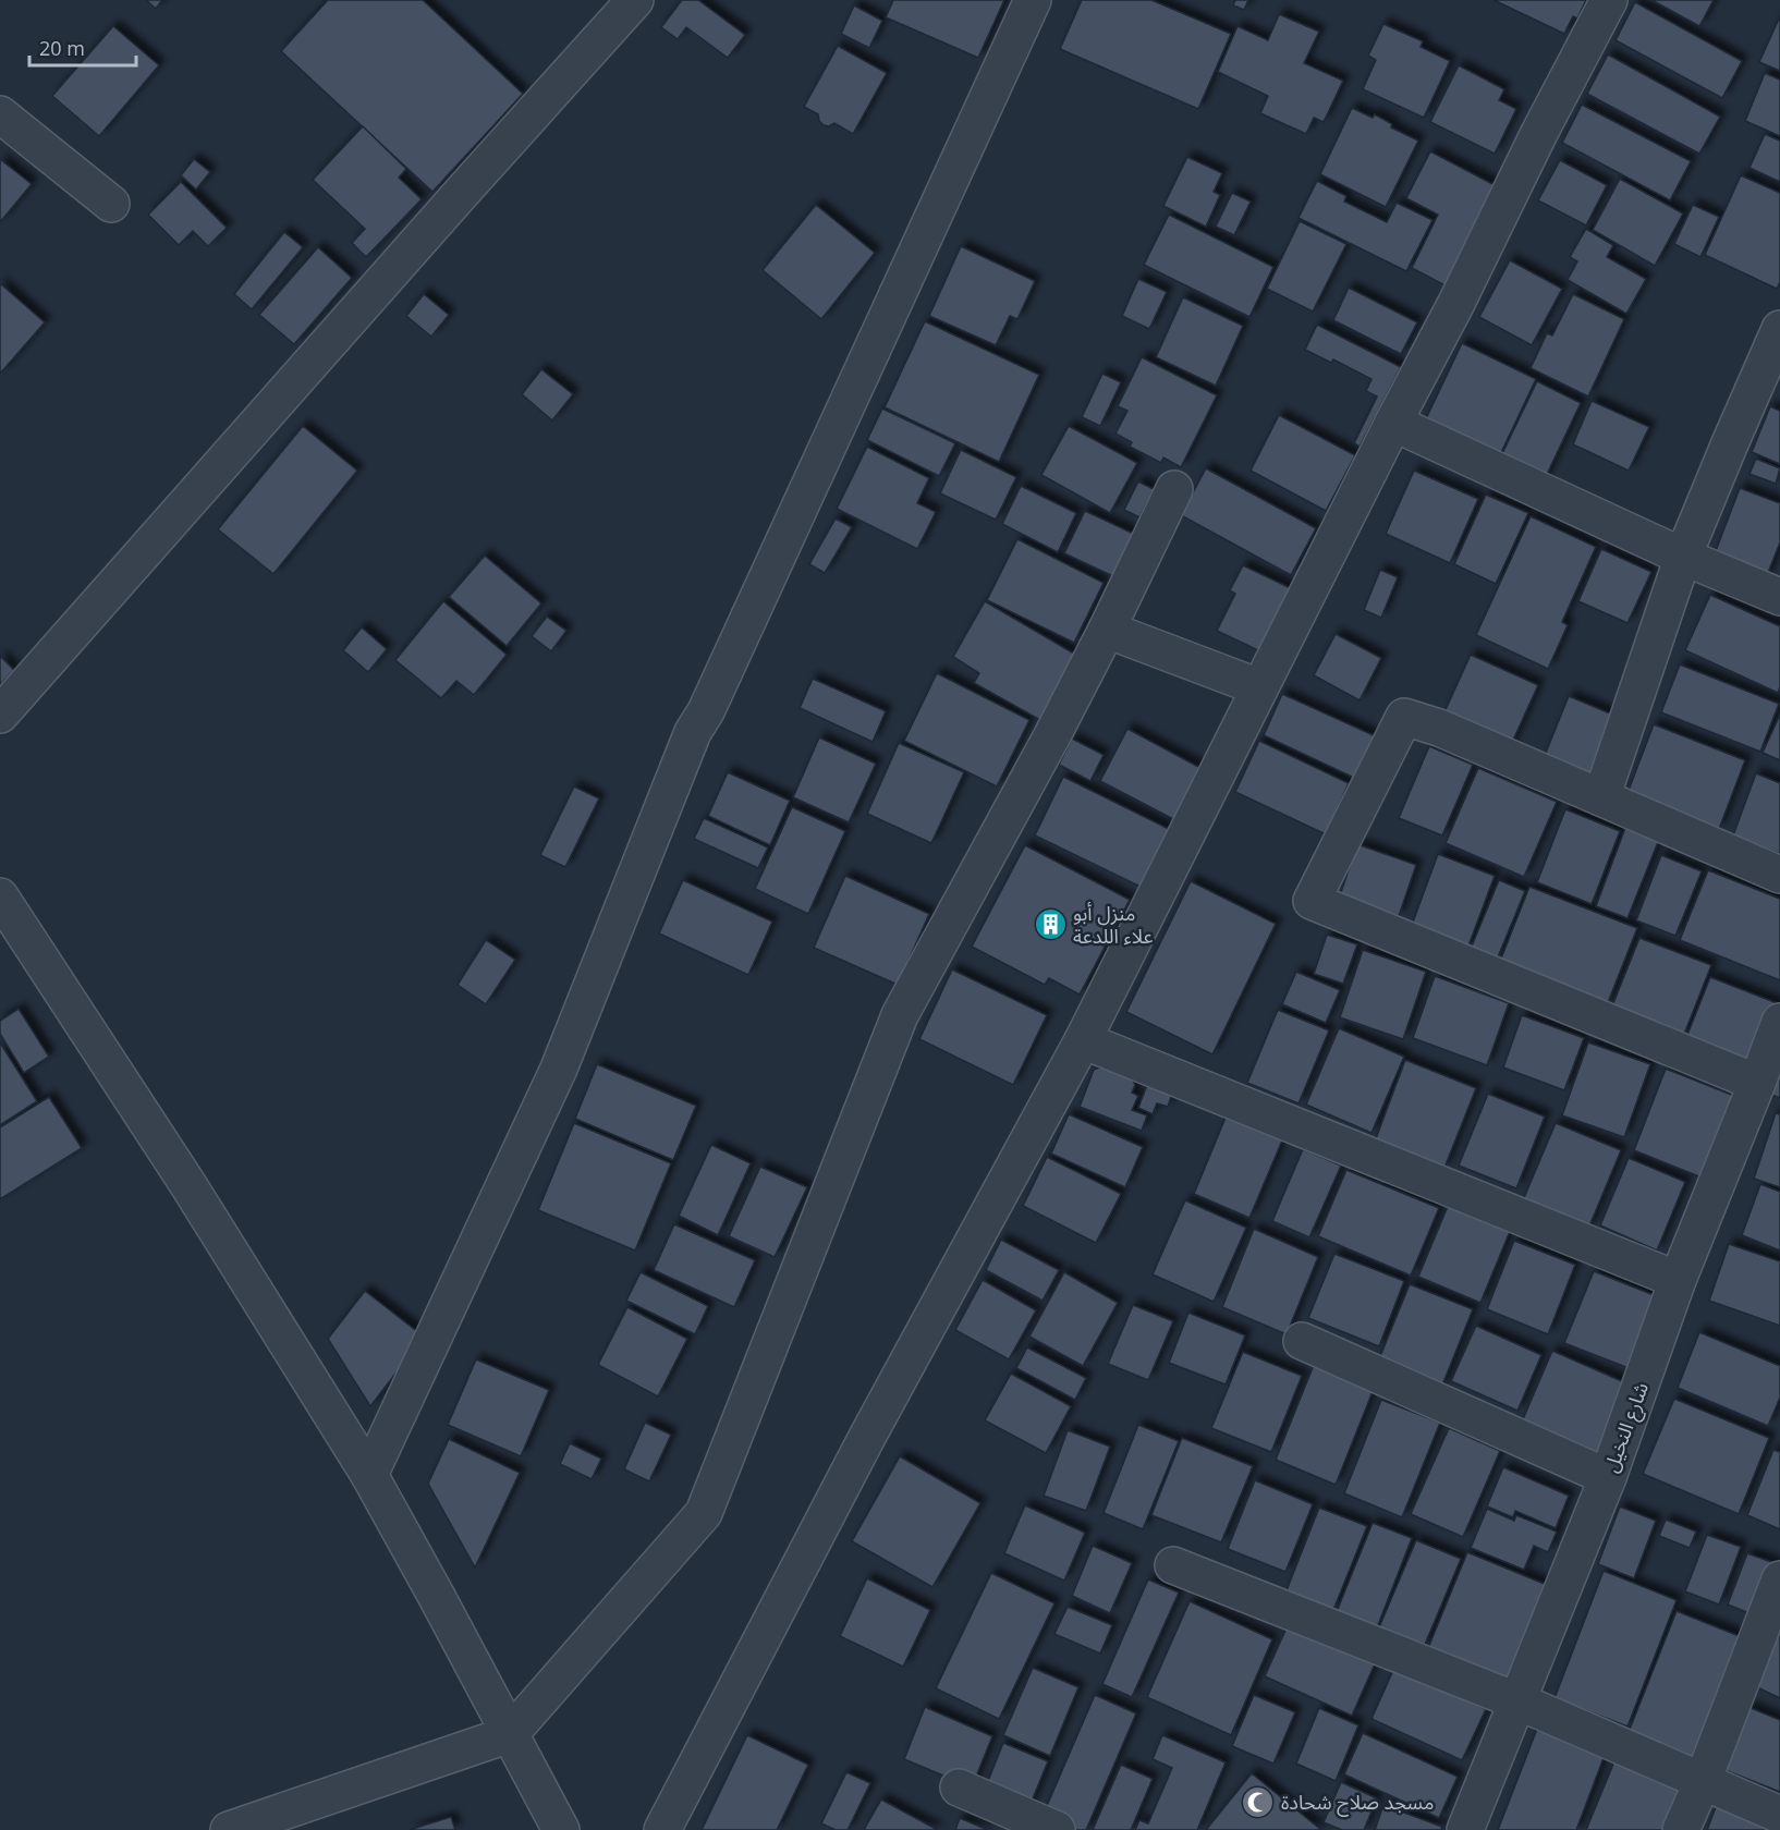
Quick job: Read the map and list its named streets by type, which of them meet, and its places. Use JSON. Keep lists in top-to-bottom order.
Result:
{
  "streets": {
    "street": ["شارع النخيل"]
  },
  "places": {
    "building": ["منزل أبو علاء اللدعة"],
    "mosque": ["مسجد صلاح شحادة"]
  },
  "scale_bar": "20 m"
}
